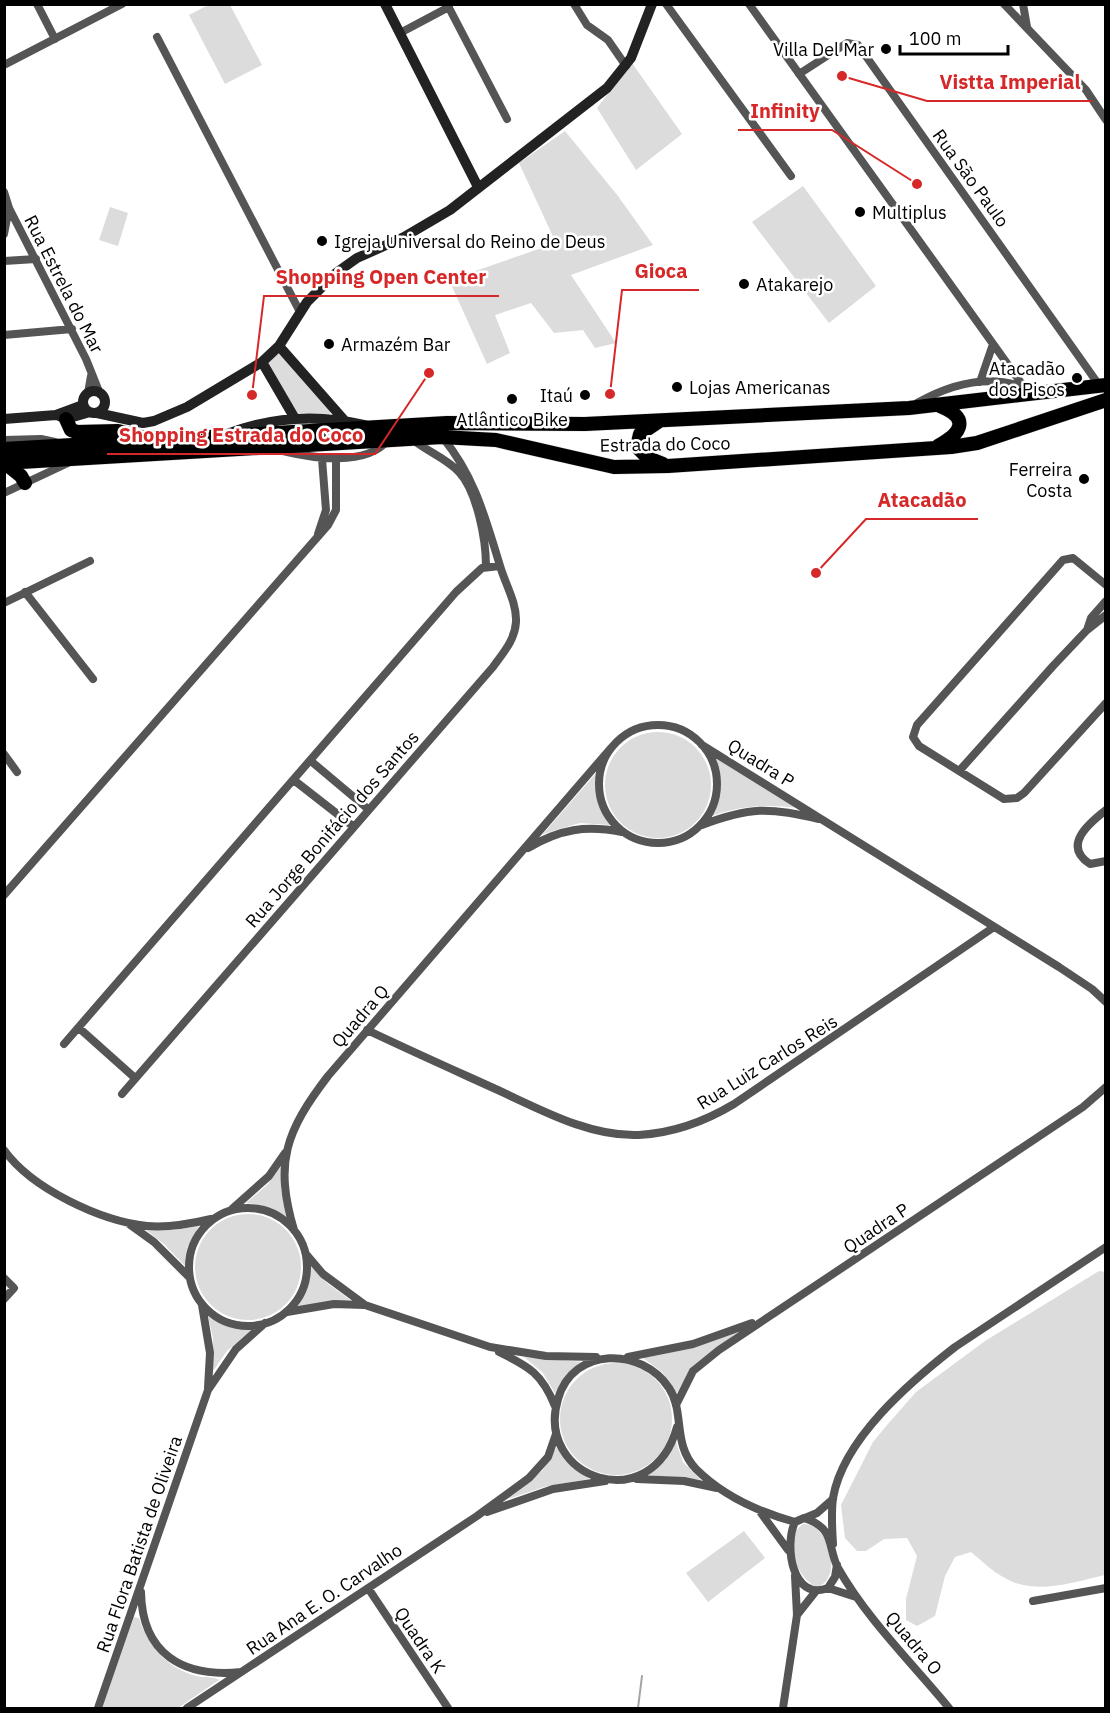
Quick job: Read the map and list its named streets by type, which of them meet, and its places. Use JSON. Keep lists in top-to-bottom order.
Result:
{
  "streets": {
    "highway": ["Estrada do Coco"],
    "street": [
      "Rua São Paulo",
      "Rua Estrela do Mar",
      "Quadra P",
      "Rua Jorge Bonifácio dos Santos",
      "Quadra Q",
      "Rua Luiz Carlos Reis",
      "Rua Flora Batista de Oliveira",
      "Rua Ana E. O. Carvalho",
      "Quadra K",
      "Quadra O"
    ]
  },
  "crossings": [
    ["Rua São Paulo", "Estrada do Coco"],
    ["Quadra P", "Rua Luiz Carlos Reis"],
    ["Quadra Q", "Rua Luiz Carlos Reis"],
    ["Quadra Q", "Rua Flora Batista de Oliveira"],
    ["Rua Ana E. O. Carvalho", "Quadra K"]
  ],
  "places": [
    "Villa Del Mar",
    "Vistta Imperial",
    "Infinity",
    "Multiplus",
    "Igreja Universal do Reino de Deus",
    "Atakarejo",
    "Armazém Bar",
    "Shopping Estrada do Coco",
    "Atacadão dos Pisos",
    "Lojas Americanas",
    "Gioca",
    "Shopping Open Center",
    "Itaú",
    "Atlântico Bike",
    "Ferreira Costa",
    "Atacadão"
  ],
  "scale_bar": "100 m"
}
